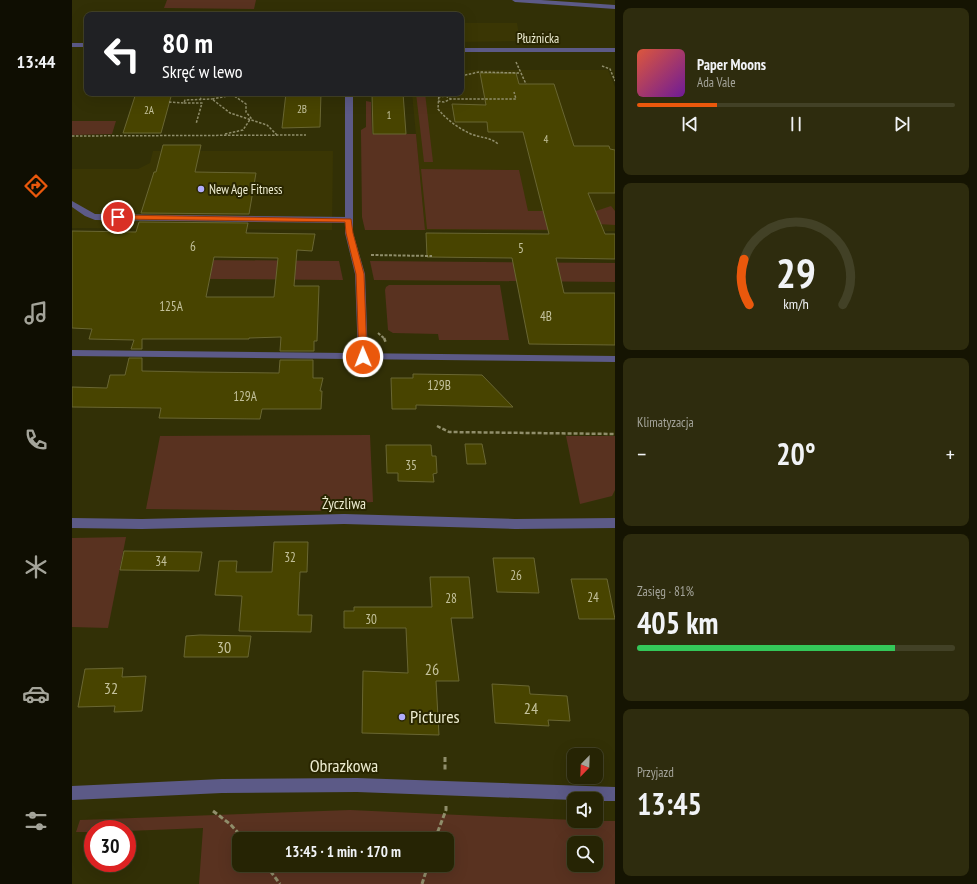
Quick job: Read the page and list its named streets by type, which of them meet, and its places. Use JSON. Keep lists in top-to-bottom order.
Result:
{
  "streets": {
    "street": ["Płużnicka", "Życzliwa", "Obrazkowa"]
  },
  "places": ["New Age Fitness", "Pictures"],
  "house_numbers": [
    "2B",
    "2A",
    "1",
    "4",
    "6",
    "5",
    "125A",
    "4B",
    "129B",
    "129A",
    "35",
    "32",
    "34",
    "26",
    "24",
    "28",
    "30",
    "30",
    "26",
    "32",
    "24"
  ],
  "north": "bottom left",
  "page": {
    "tabs": "13:44",
    "turn": ["80 m", "Skręć w lewo"],
    "song": ["Paper Moons", "Ada Vale"],
    "tile": [
      "Klimatyzacja",
      ["Zasięg · 81%", "405 km"],
      ["Przyjazd", "13:45"]
    ],
    "heat": ["−", "20°", "+"],
    "limit": "30",
    "trip": "13:45 · 1 min · 170 m",
    "gauge": ["29", "km/h"]
  }
}
